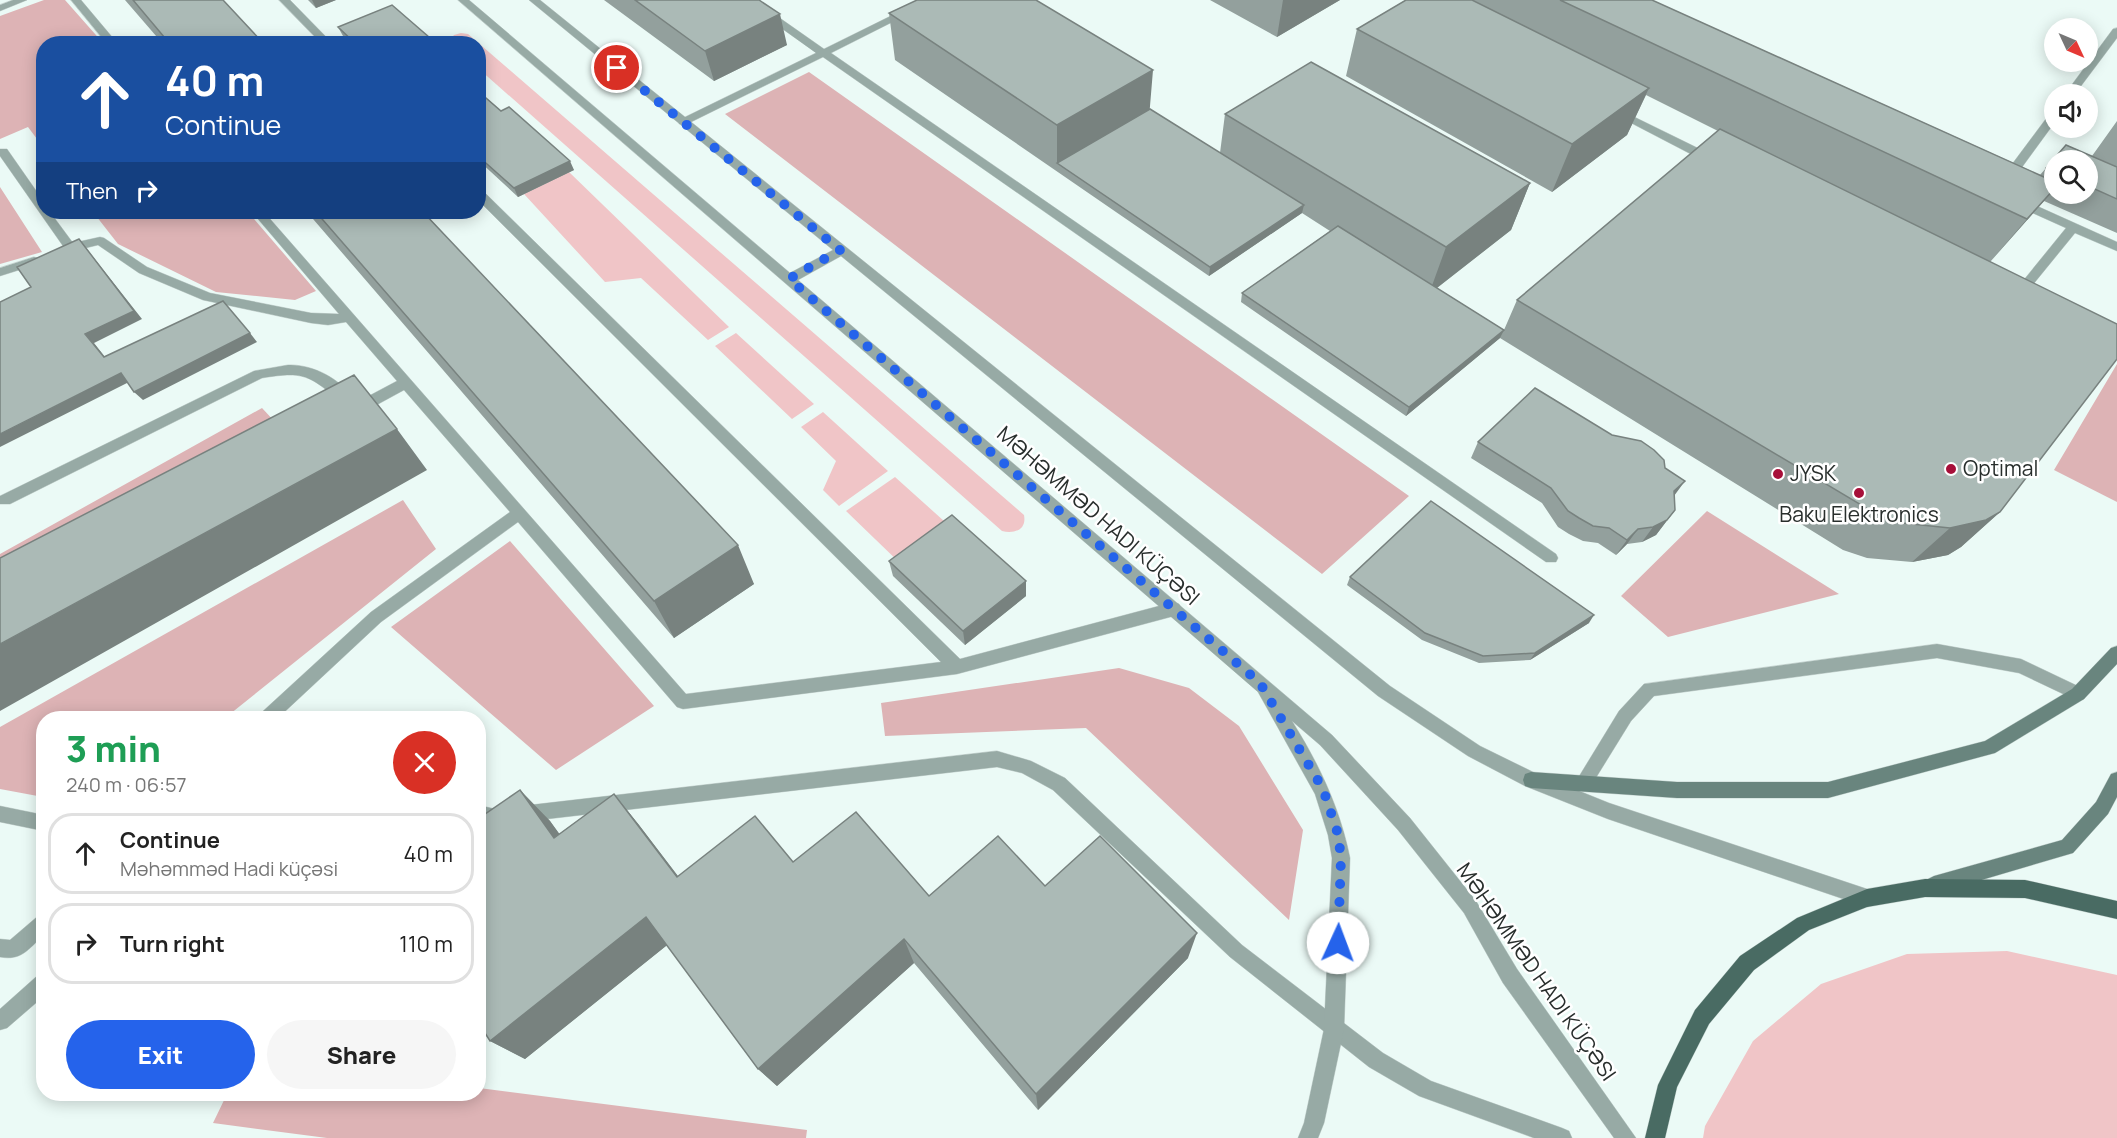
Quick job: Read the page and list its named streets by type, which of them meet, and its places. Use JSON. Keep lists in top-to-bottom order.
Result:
{
  "streets": {
    "street": ["MƏHƏMMƏD HADI KÜÇƏSI"]
  },
  "places": ["Optimal", "JYSK", "Baku Elektronics"],
  "north": "bottom right",
  "page": {
    "turn": ["40 m", "Continue"],
    "then": "Then",
    "heading": ["3 min", "240 m · 06:57"],
    "list": [
      {
        "name": "Continue",
        "note": "Məhəmməd Hadi küçəsi",
        "value": "40 m"
      },
      {
        "name": "Turn right",
        "value": "110 m"
      }
    ],
    "buttons": ["Exit", "Share"]
  }
}
